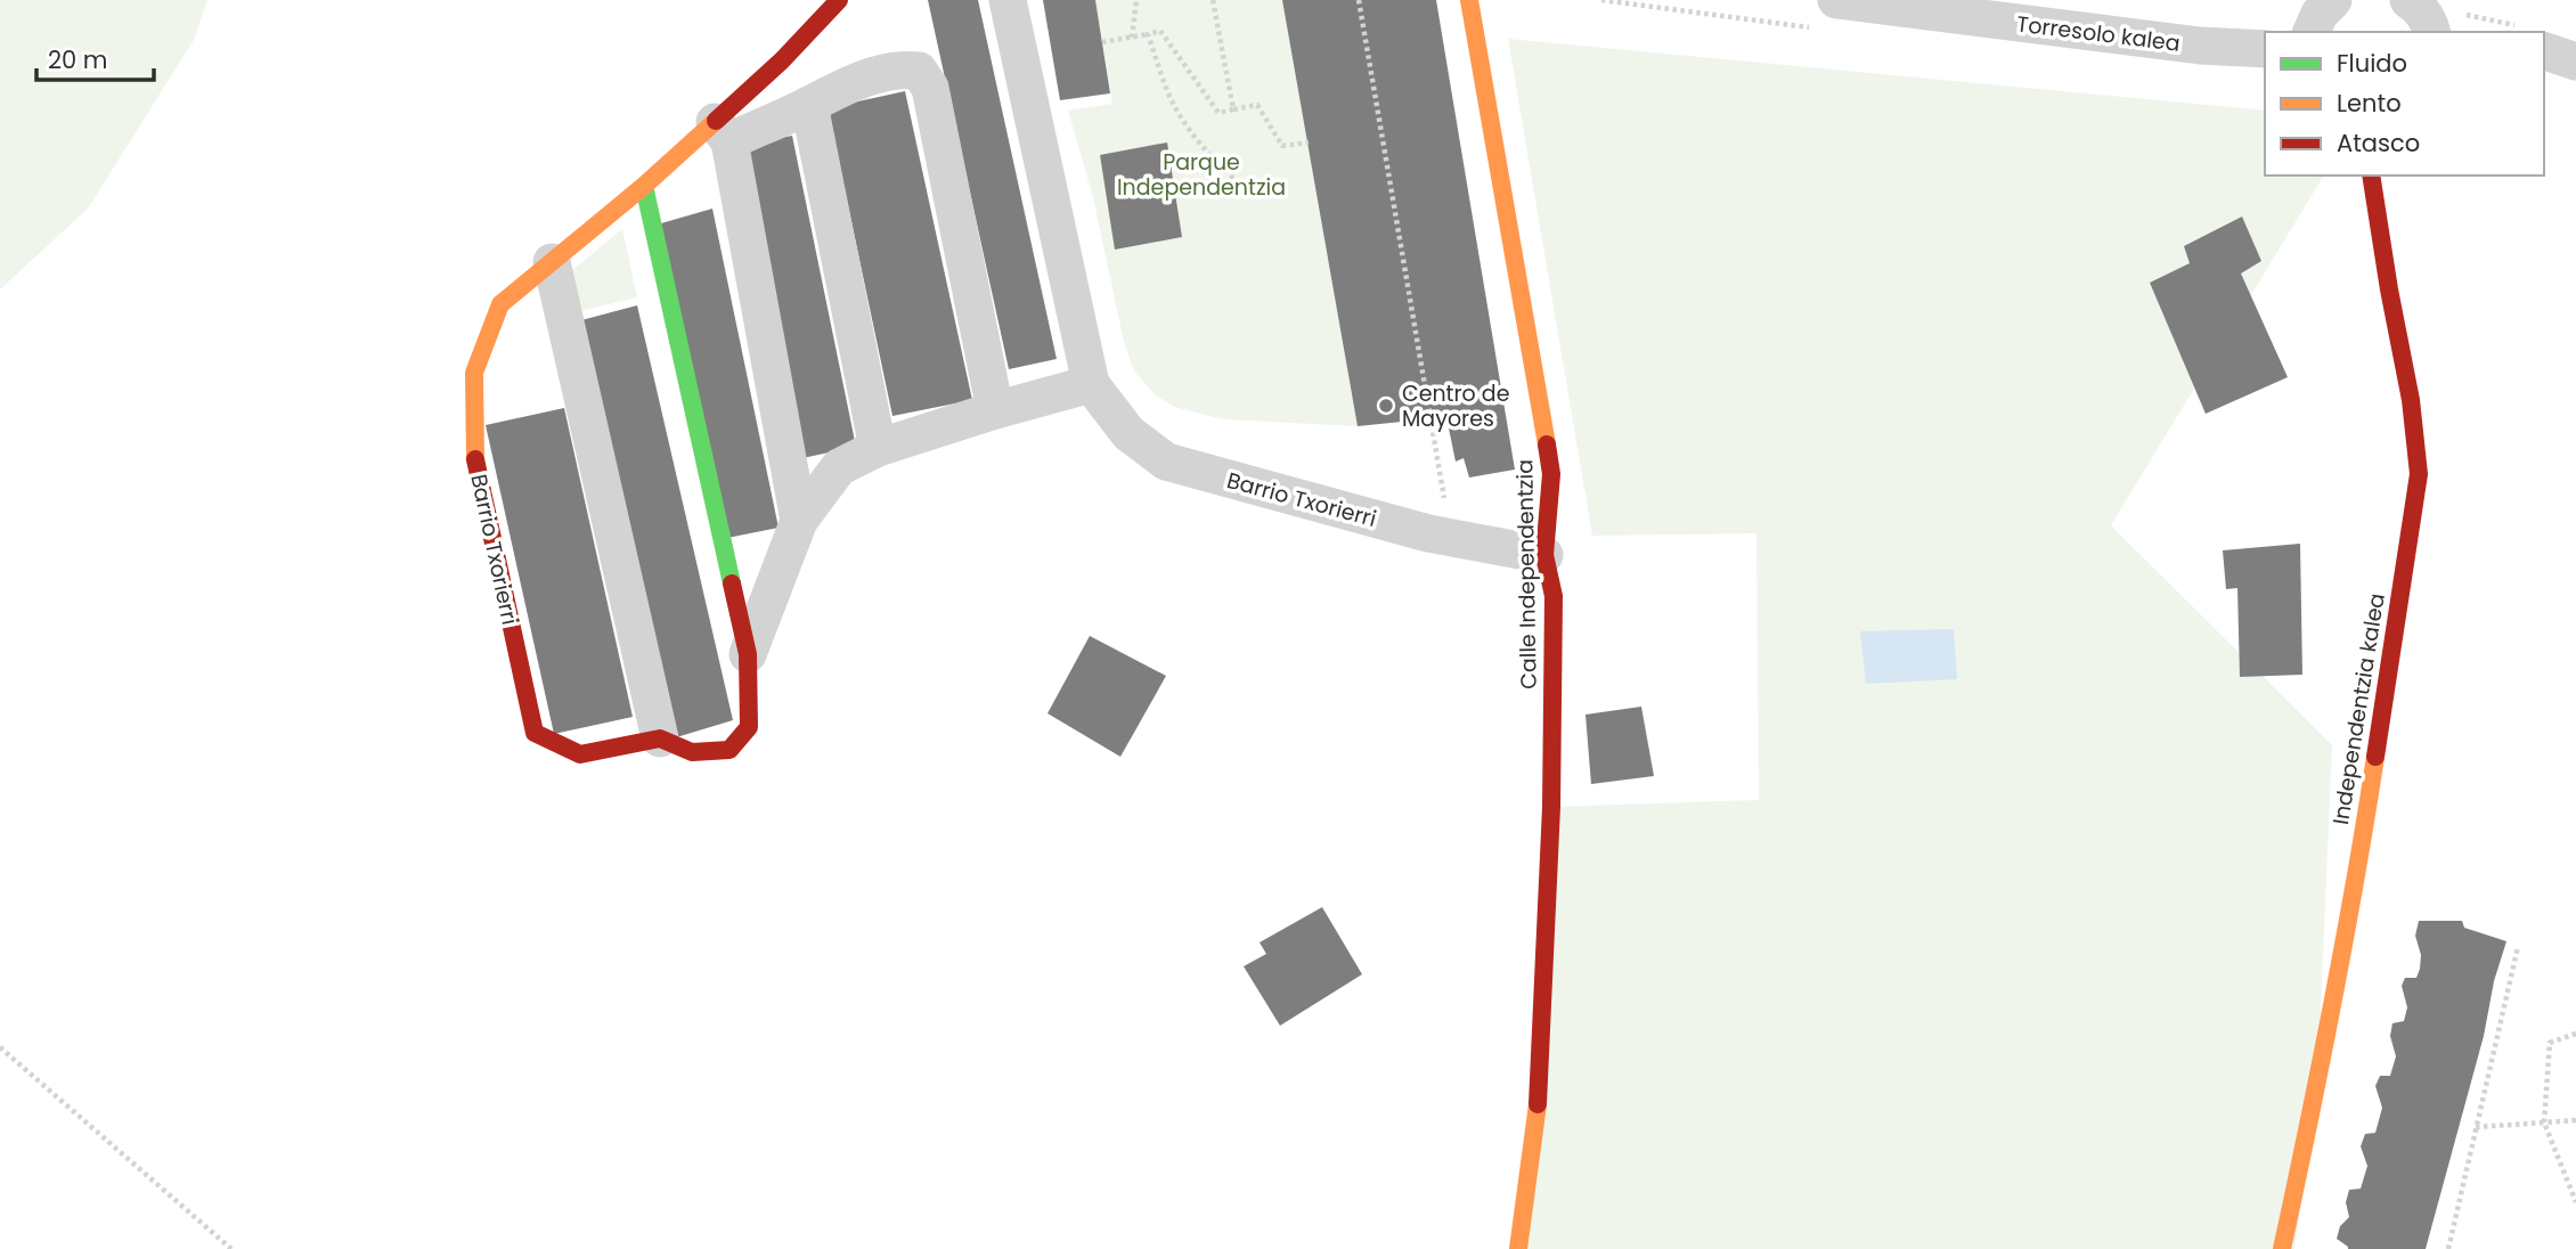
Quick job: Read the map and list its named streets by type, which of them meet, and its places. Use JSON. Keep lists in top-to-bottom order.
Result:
{
  "streets": {
    "street": [
      "Torresolo kalea",
      "Barrio Txorierri",
      "Calle Independentzia",
      "Independentzia kalea"
    ]
  },
  "crossings": [
    ["Barrio Txorierri", "Calle Independentzia"]
  ],
  "parks": ["Parque Independentzia"],
  "places": ["Centro de Mayores"],
  "legend": ["Fluido", "Lento", "Atasco"],
  "scale_bar": "20 m"
}
